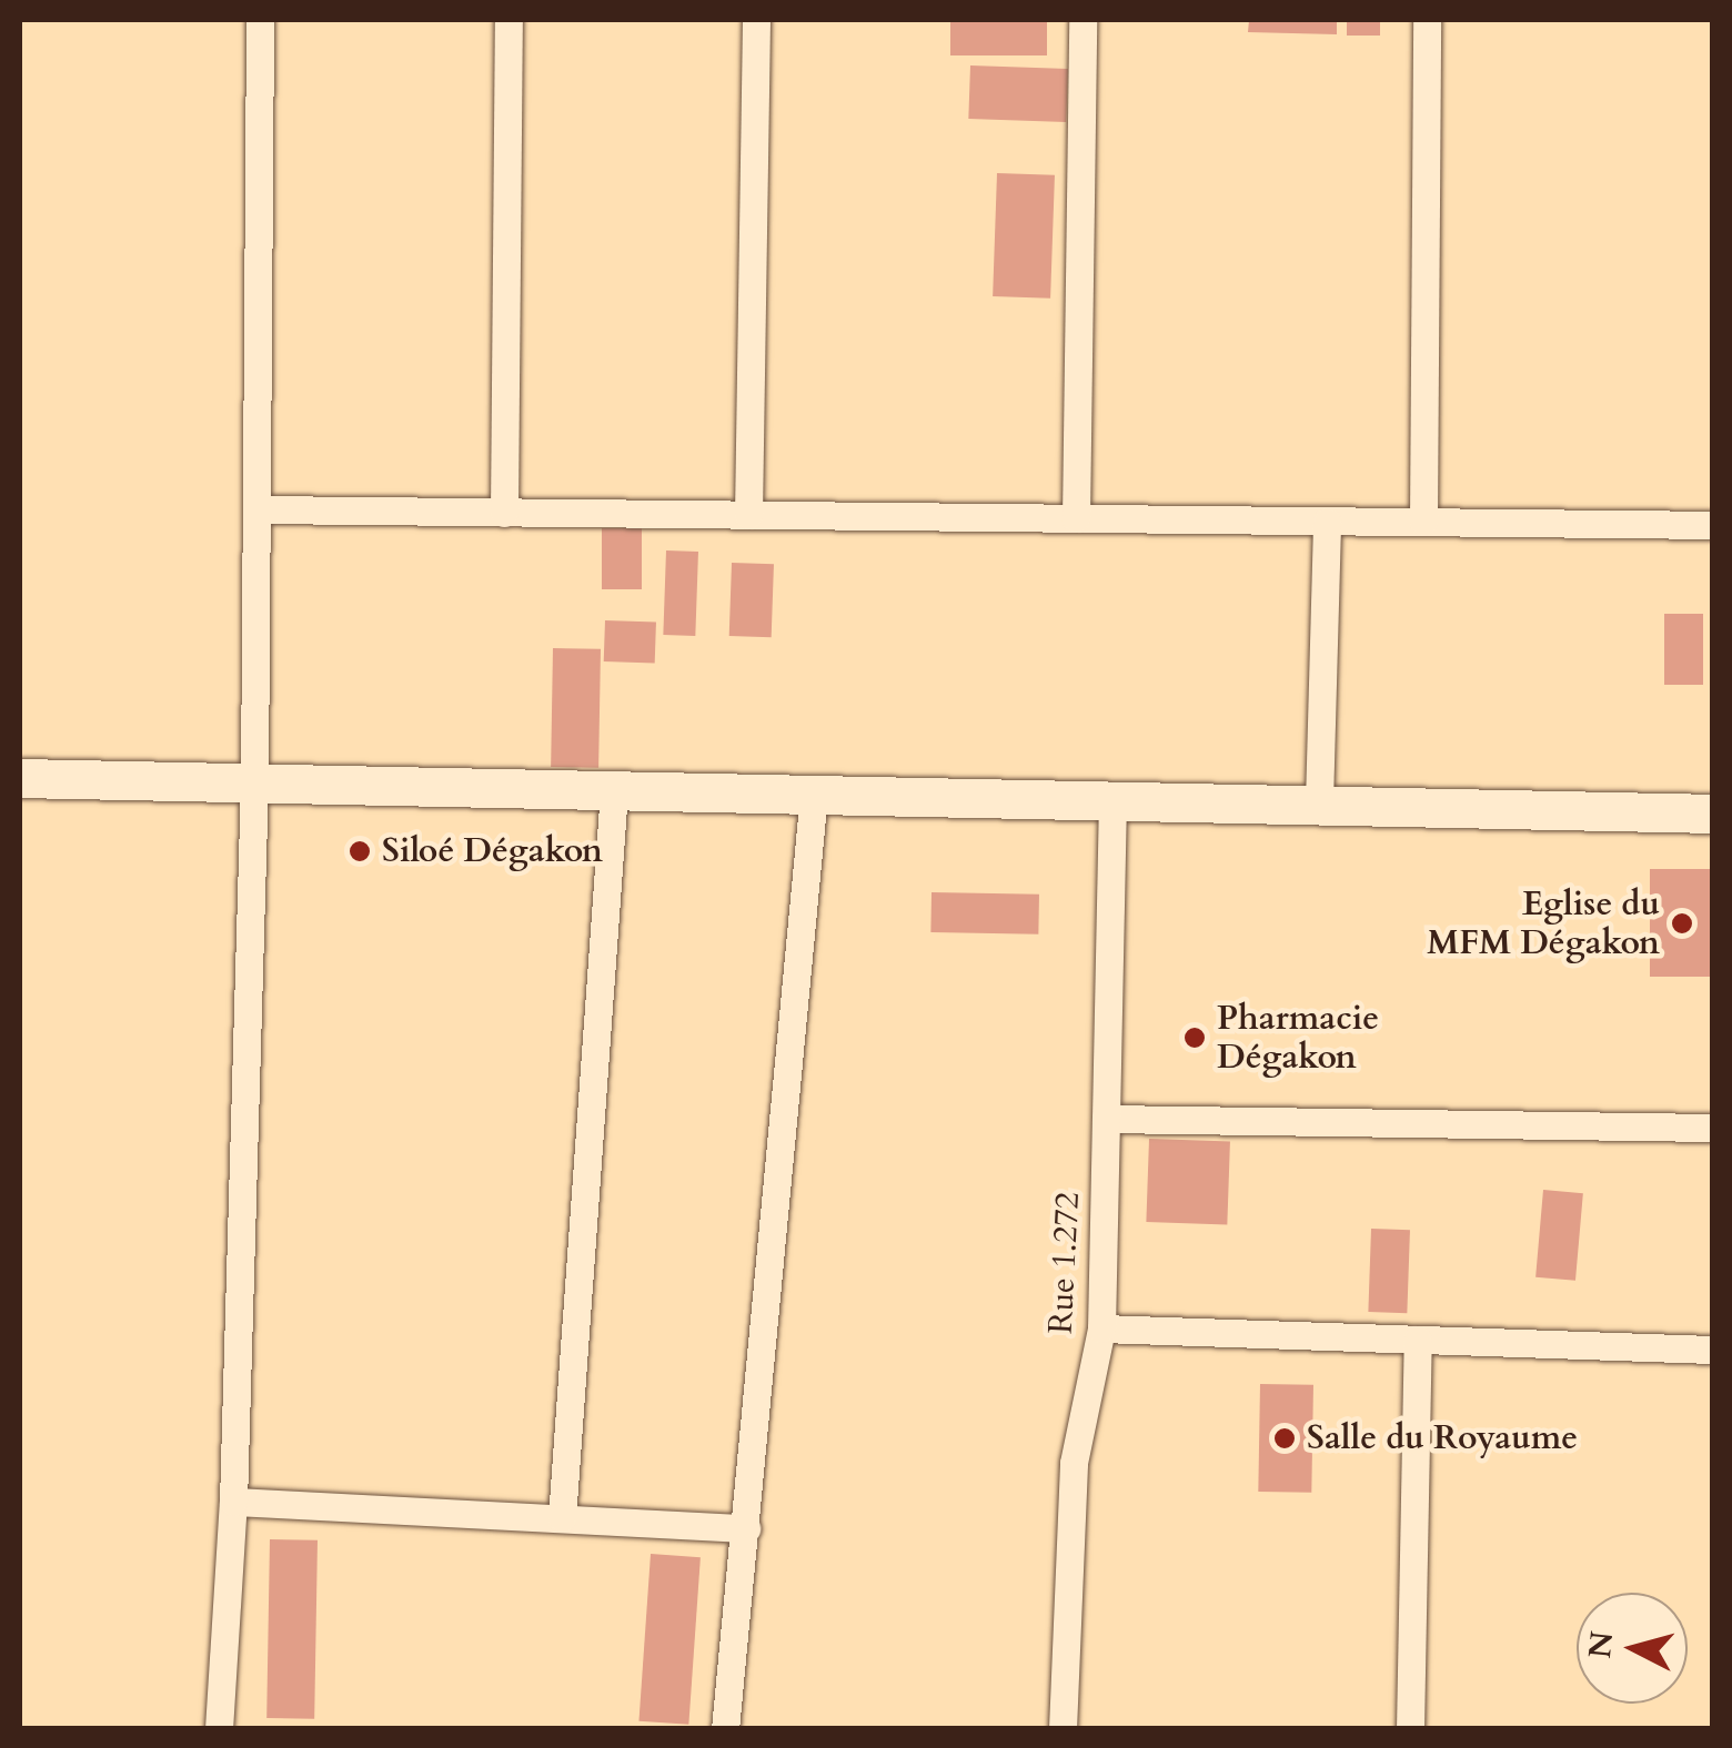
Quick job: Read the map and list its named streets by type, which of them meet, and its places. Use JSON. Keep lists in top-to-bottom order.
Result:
{
  "streets": {
    "street": ["Rue 1.272"]
  },
  "places": [
    "Siloé Dégakon",
    "Eglise du MFM Dégakon",
    "Pharmacie Dégakon",
    "Salle du Royaume"
  ],
  "north": "left"
}
